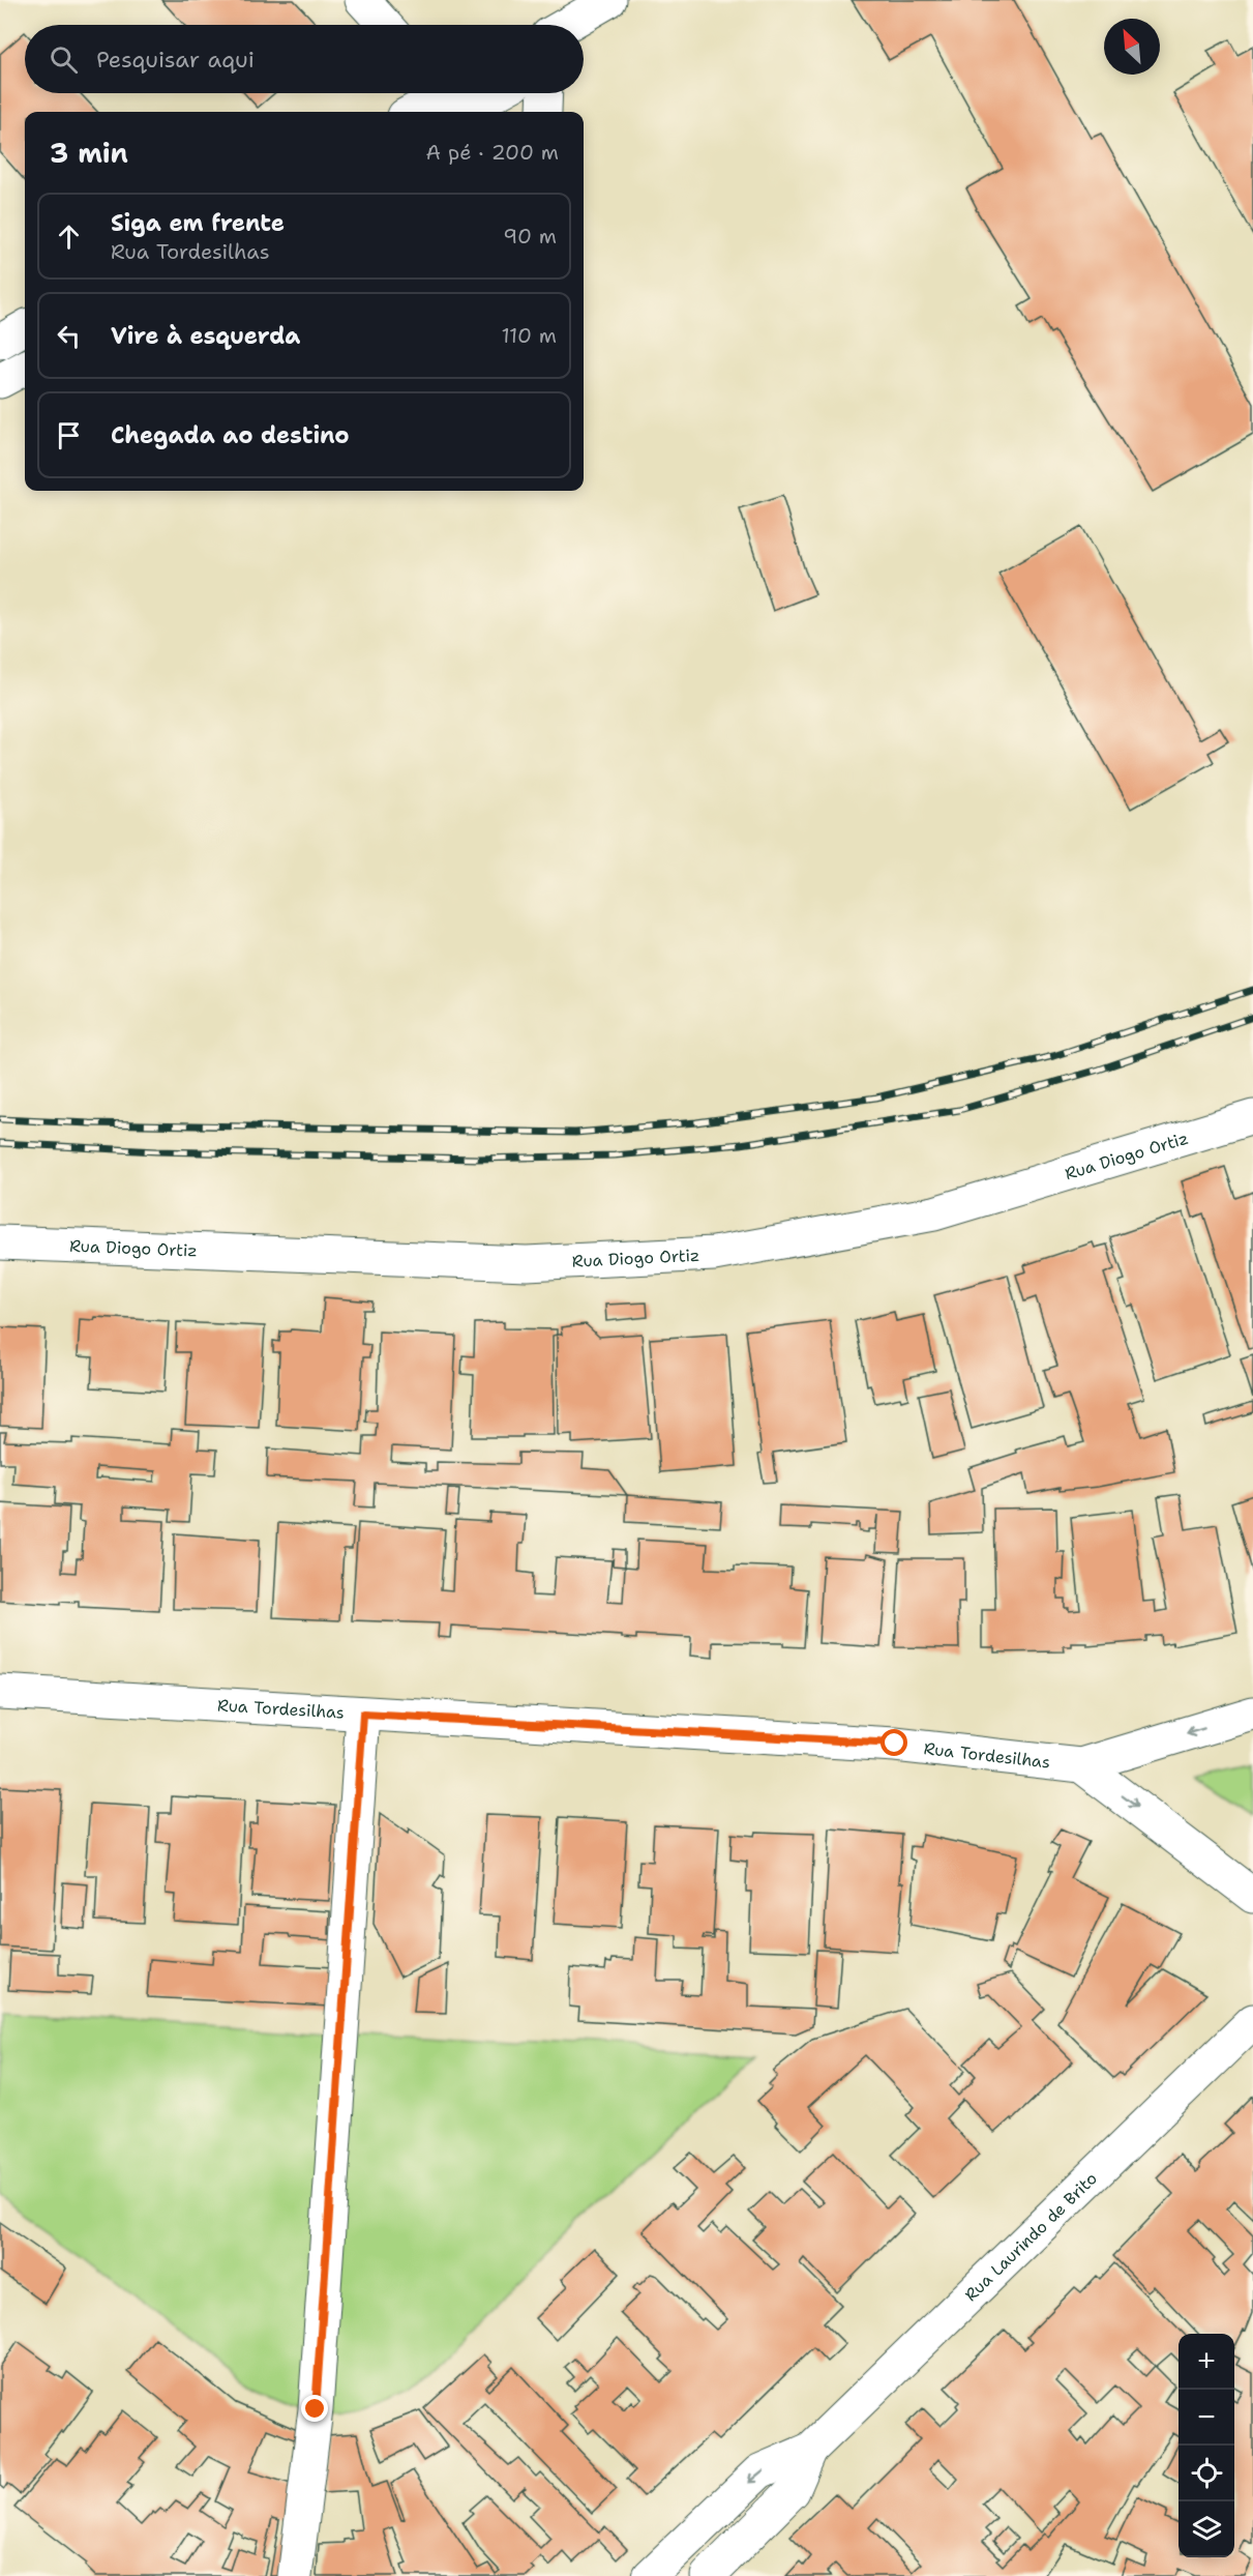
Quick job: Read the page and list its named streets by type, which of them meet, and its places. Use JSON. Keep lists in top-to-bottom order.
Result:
{
  "streets": {
    "street": ["Rua Diogo Ortiz", "Rua Tordesilhas", "Rua Laurindo de Brito"]
  },
  "north": "top left",
  "page": {
    "search": "Pesquisar aqui",
    "heading": ["3 min", "A pé · 200 m"],
    "list": [
      ["Siga em frente", "Rua Tordesilhas", "90 m"],
      ["Vire à esquerda", "110 m"],
      "Chegada ao destino"
    ],
    "map_buttons": ["+", "−"]
  }
}
